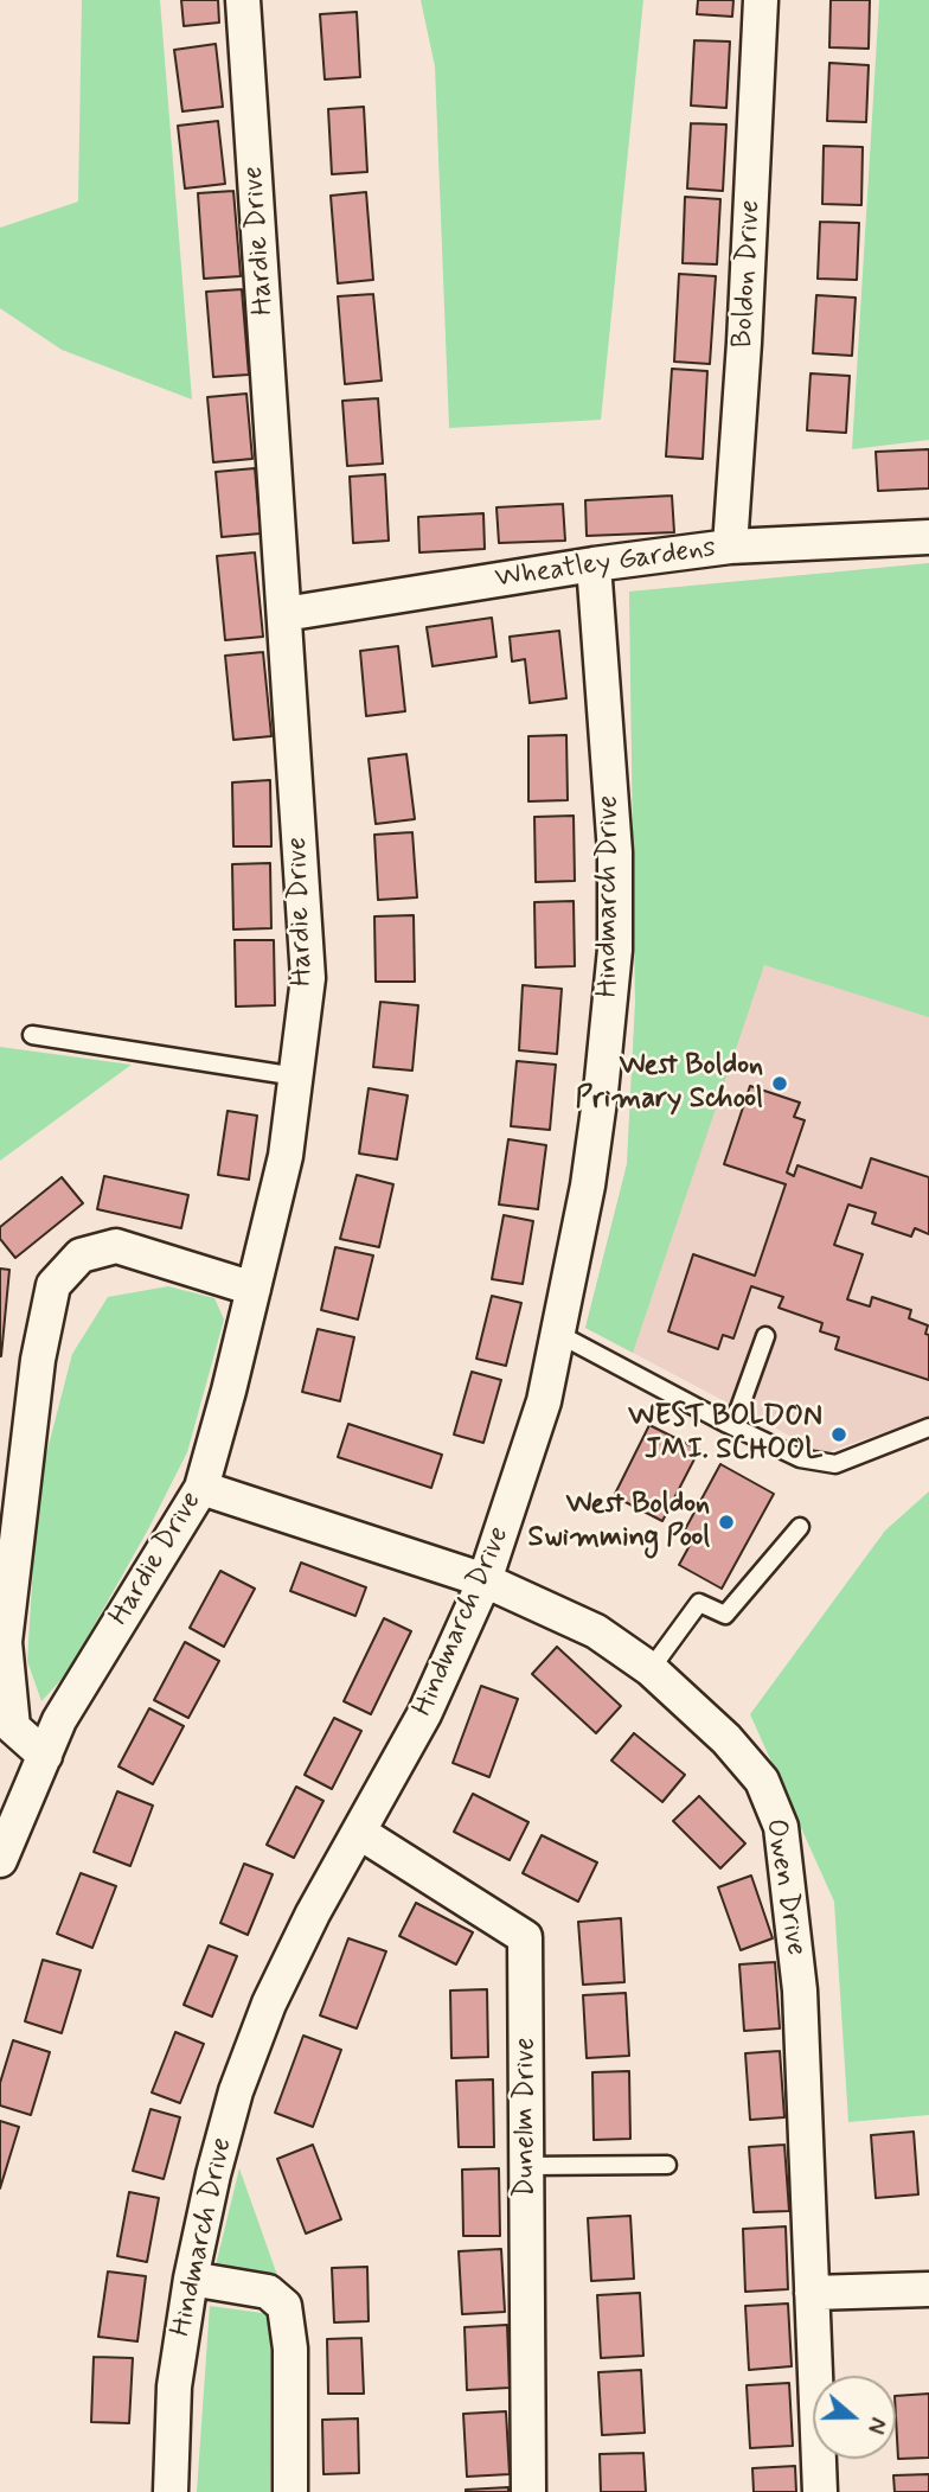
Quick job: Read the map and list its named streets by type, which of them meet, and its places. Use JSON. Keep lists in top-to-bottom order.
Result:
{
  "streets": {
    "street": [
      "Hardie Drive",
      "Boldon Drive",
      "Wheatley Gardens",
      "Hindmarch Drive",
      "Owen Drive",
      "Dunelm Drive"
    ]
  },
  "crossings": [
    ["Hardie Drive", "Wheatley Gardens"],
    ["Hardie Drive", "Owen Drive"],
    ["Boldon Drive", "Wheatley Gardens"],
    ["Wheatley Gardens", "Hindmarch Drive"],
    ["Hindmarch Drive", "Owen Drive"],
    ["Hindmarch Drive", "Dunelm Drive"]
  ],
  "places": ["West Boldon Primary School", "WEST BOLDON JMI. SCHOOL", "West Boldon Swimming Pool"],
  "north": "right"
}
